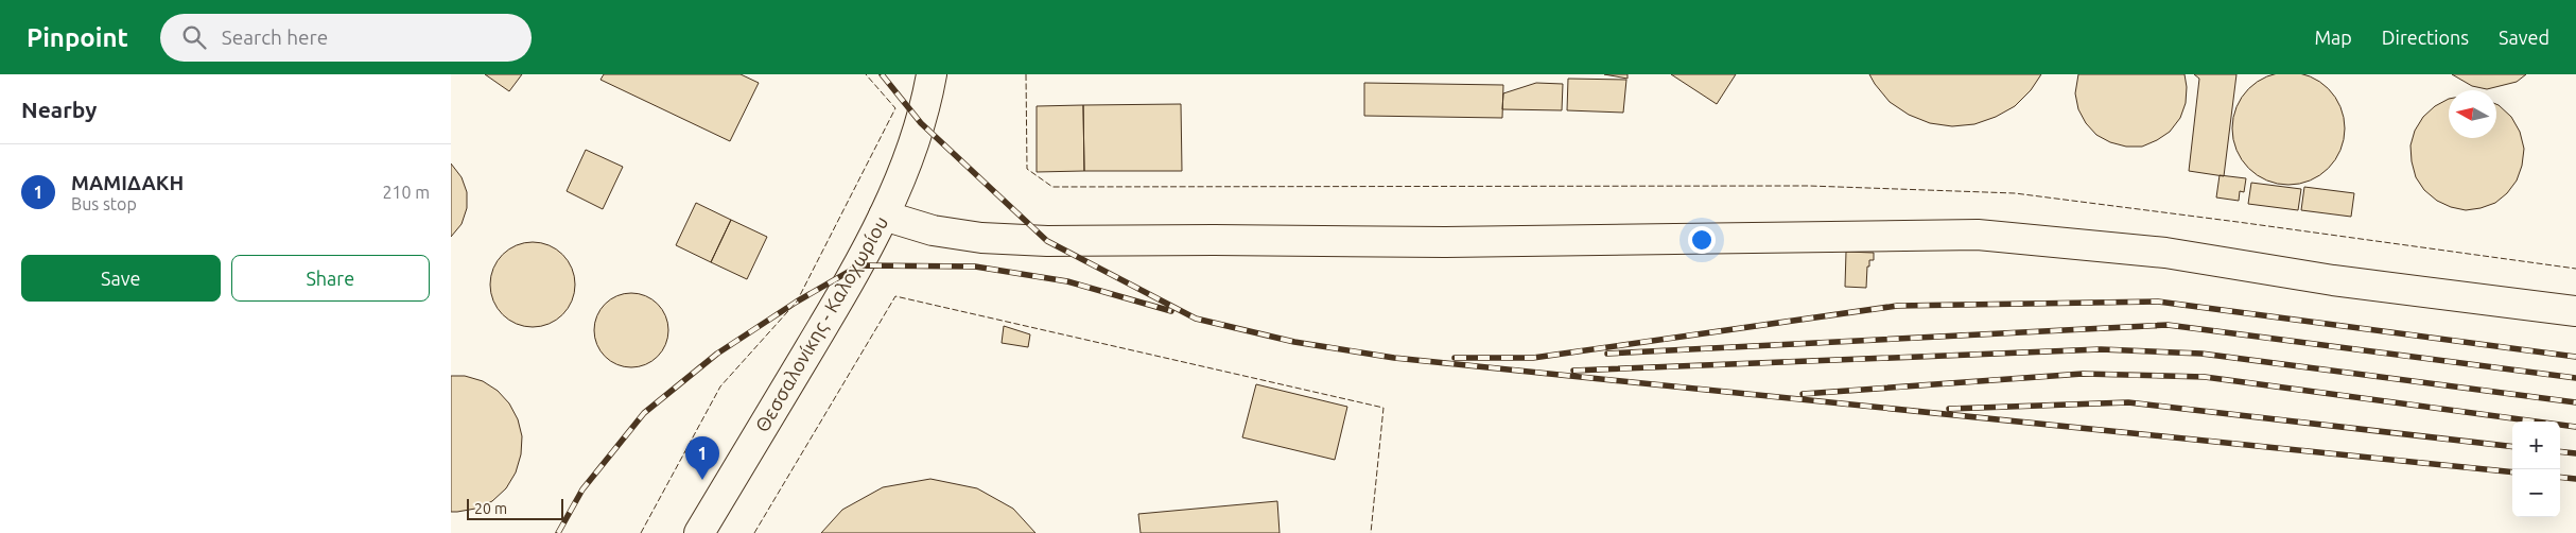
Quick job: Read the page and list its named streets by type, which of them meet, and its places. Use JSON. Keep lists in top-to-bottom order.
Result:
{
  "streets": {
    "street": ["Θεσσαλονίκης - Καλοχωρίου"]
  },
  "scale_bar": "20 m",
  "north": "left",
  "page": {
    "header": "Pinpoint",
    "search": "Search here",
    "nav": ["Map", "Directions", "Saved"],
    "heading": "Nearby",
    "list": [
      {
        "mark": "1",
        "name": "ΜΑΜΙΔΑΚΗ",
        "note": "Bus stop",
        "value": "210 m"
      }
    ],
    "buttons": ["Save", "Share"],
    "map_buttons": ["+", "−"],
    "pins": "1",
    "scale": "20 m"
  }
}
